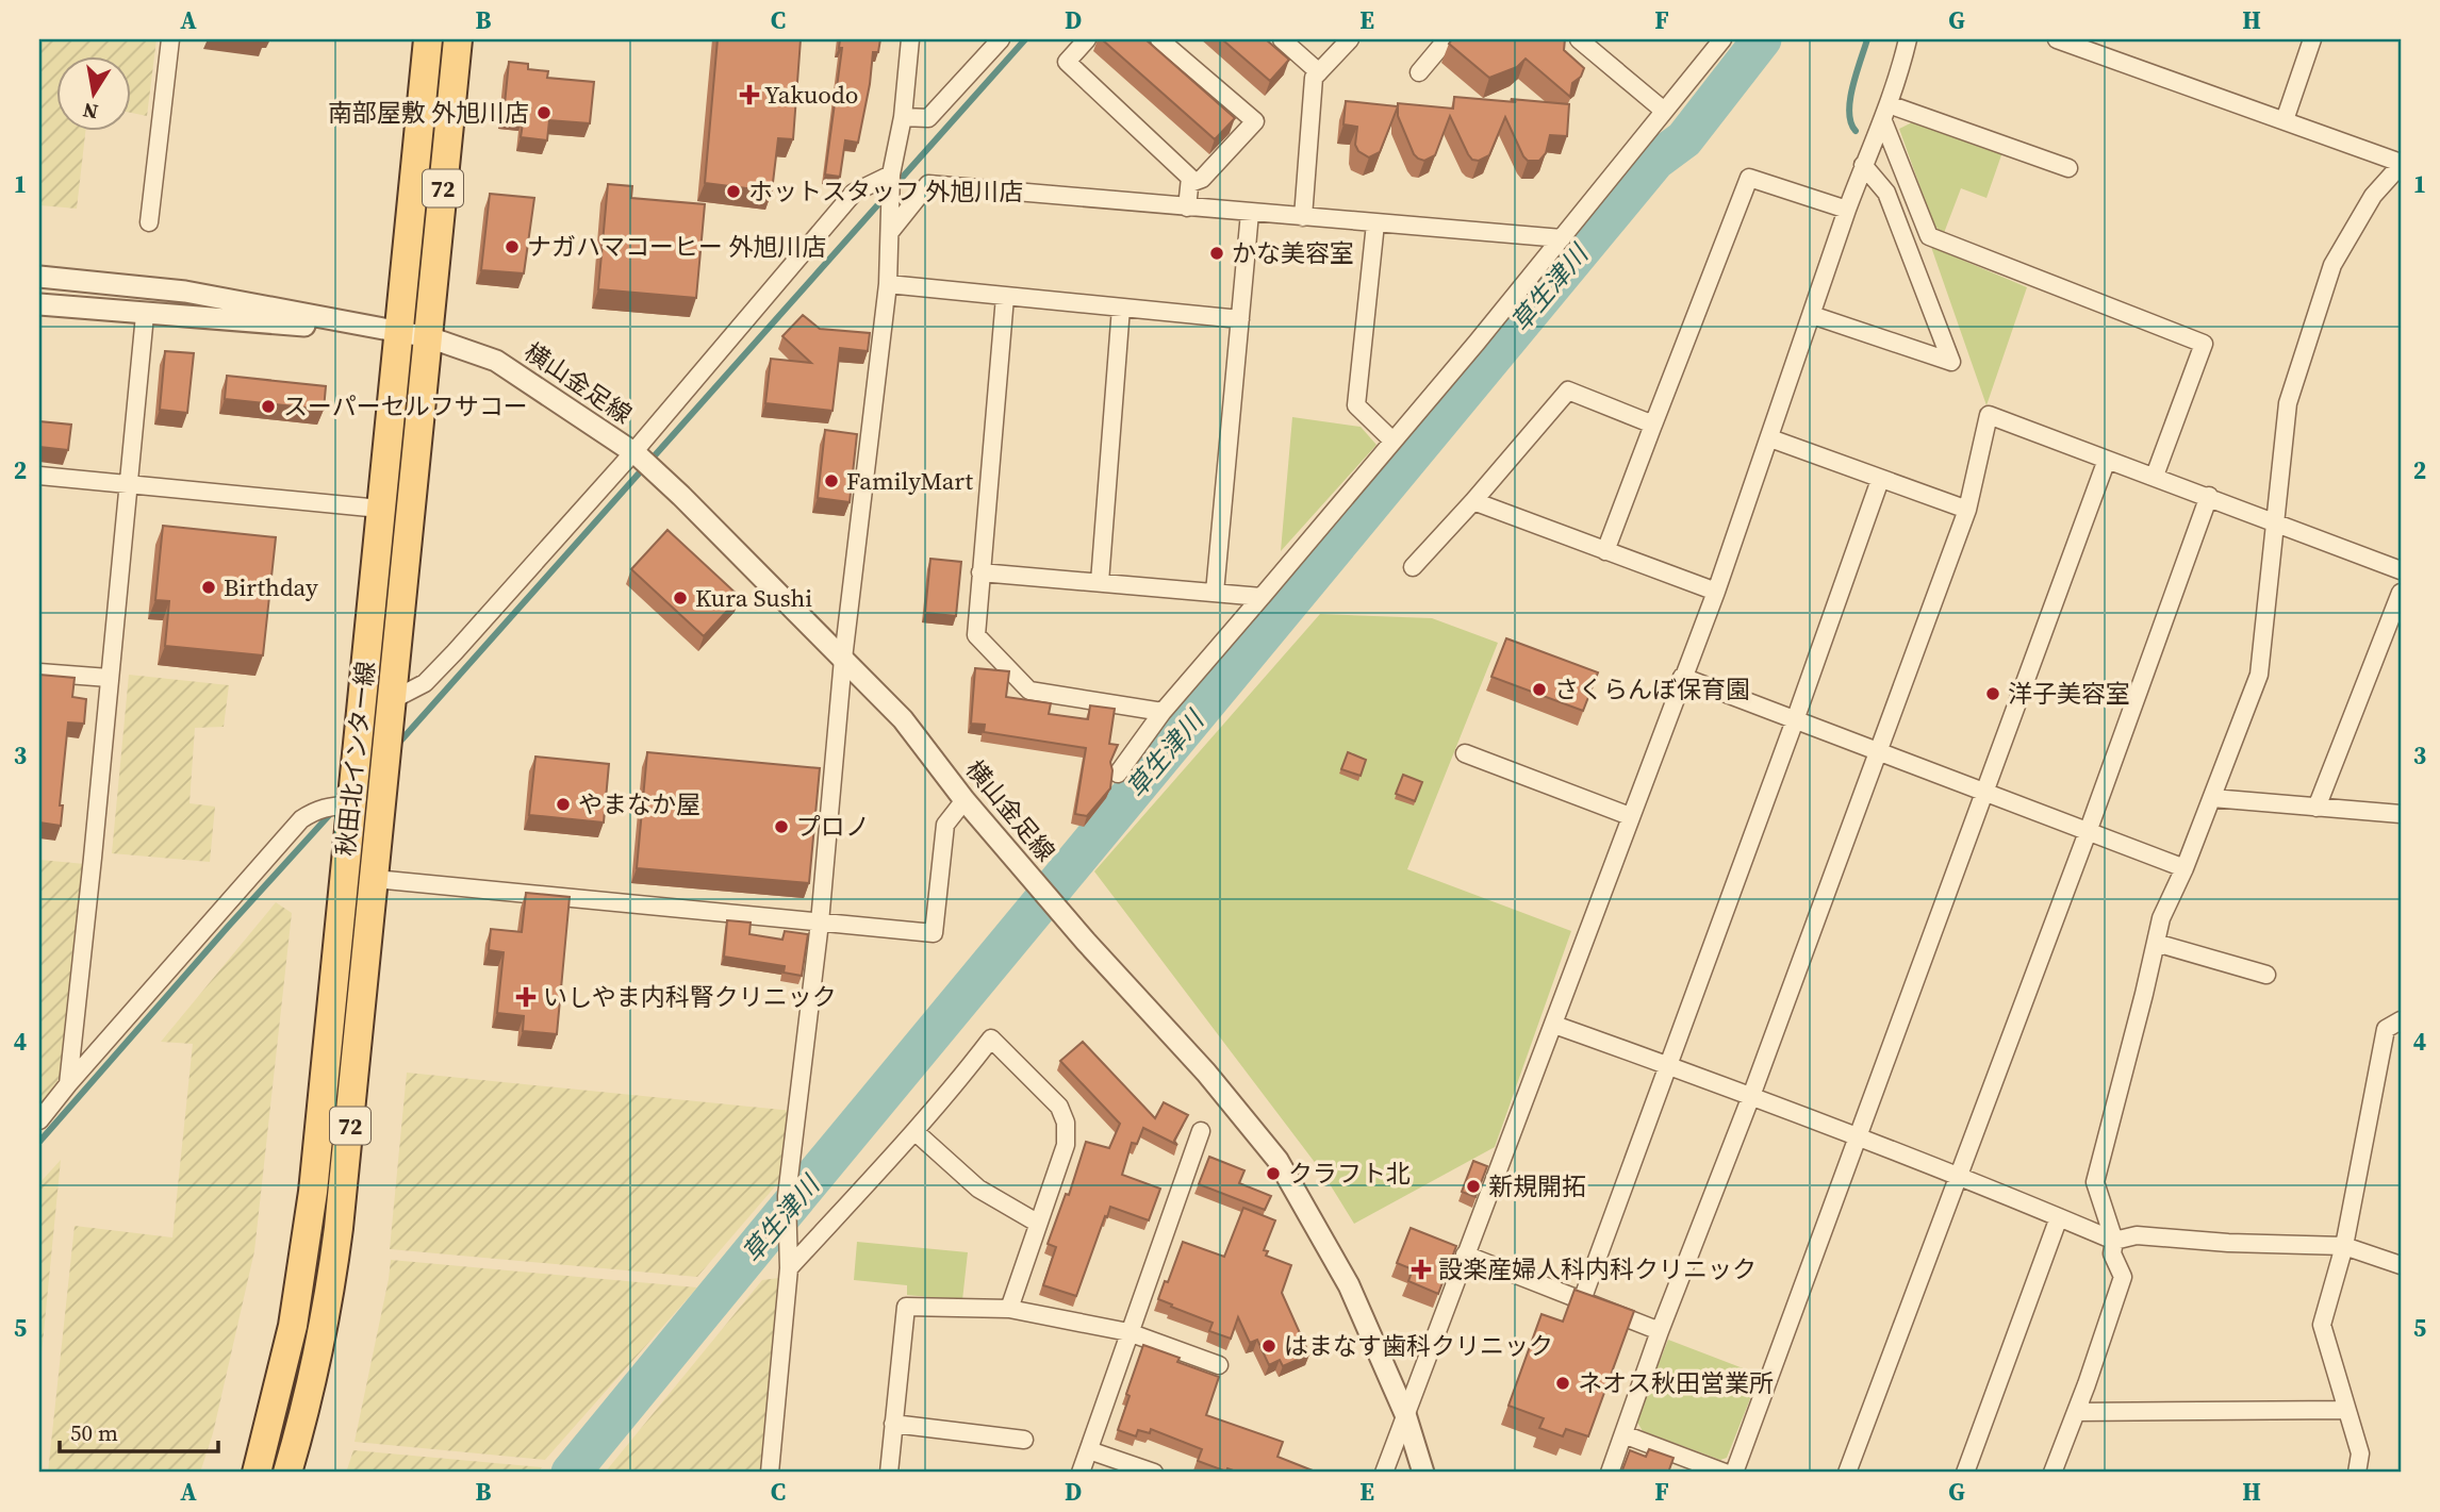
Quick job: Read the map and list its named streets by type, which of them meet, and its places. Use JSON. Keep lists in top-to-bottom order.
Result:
{
  "streets": {
    "main road": ["72", "秋田北インター線"],
    "street": ["横山金足線"]
  },
  "crossings": [
    ["横山金足線", "秋田北インター線"]
  ],
  "water": ["草生津川"],
  "places": {
    "health": ["Yakuodo", "いしやま内科腎クリニック", "設楽産婦人科内科クリニック"],
    "other": [
      "南部屋敷 外旭川店",
      "ホットスタッフ 外旭川店",
      "ナガハマコーヒー 外旭川店",
      "かな美容室",
      "スーパーセルフサコー",
      "FamilyMart",
      "Birthday",
      "Kura Sushi",
      "さくらんぼ保育園",
      "洋子美容室",
      "やまなか屋",
      "プロノ",
      "クラフト北",
      "新規開拓",
      "はまなす歯科クリニック",
      "ネオス秋田営業所"
    ]
  },
  "scale_bar": "50 m",
  "north": "bottom",
  "grid": {
    "columns": [
      "A",
      "B",
      "C",
      "D",
      "E",
      "F",
      "G",
      "H"
    ],
    "rows": [
      "1",
      "2",
      "3",
      "4",
      "5"
    ]
  }
}
